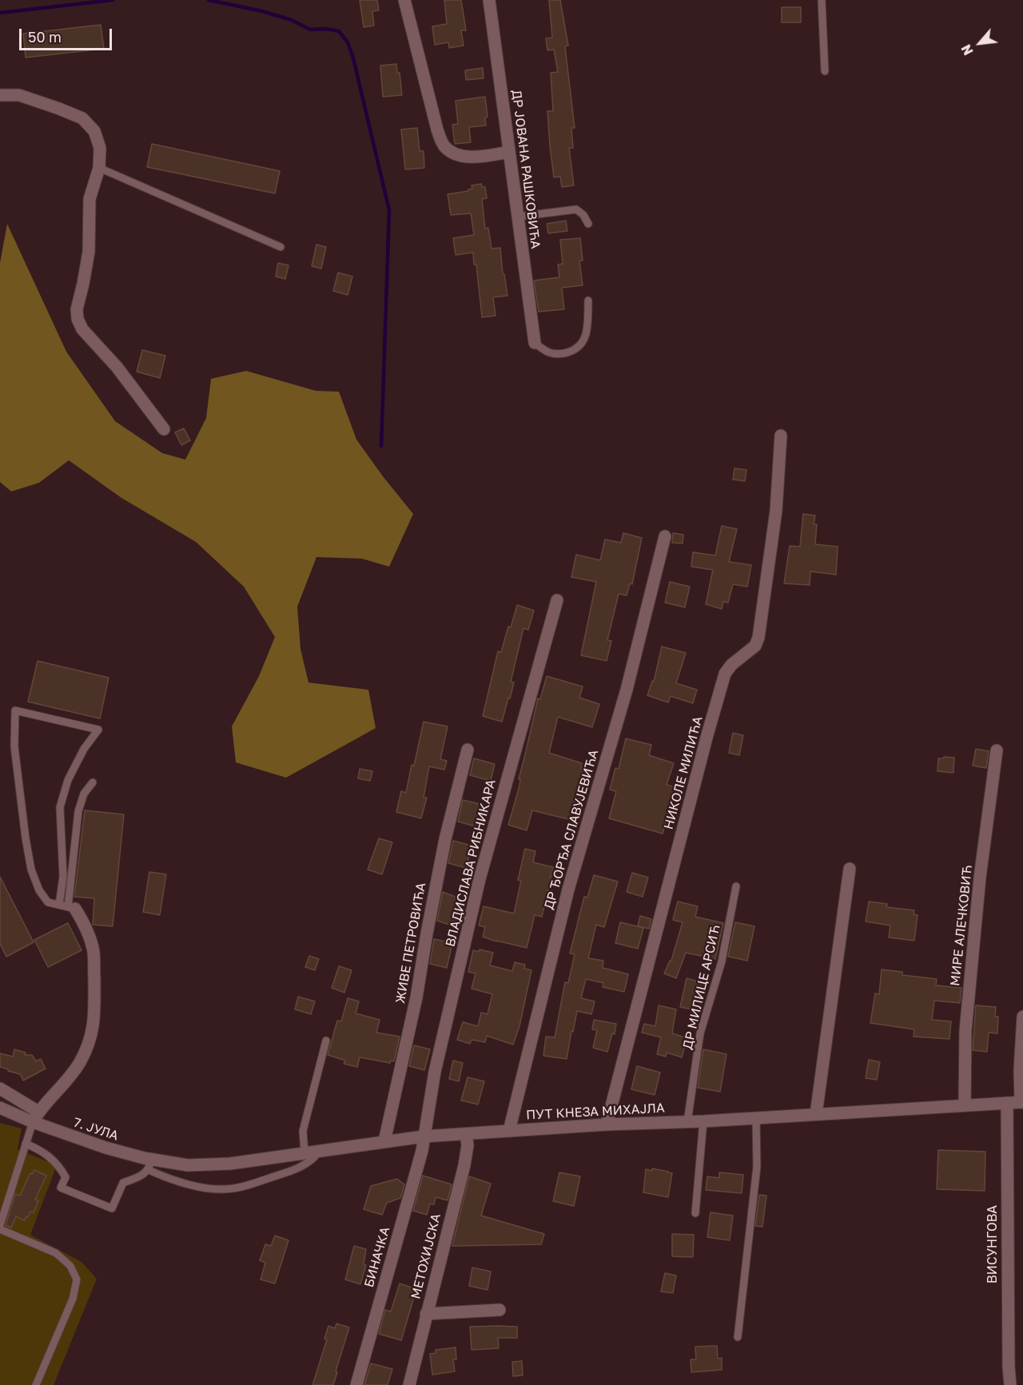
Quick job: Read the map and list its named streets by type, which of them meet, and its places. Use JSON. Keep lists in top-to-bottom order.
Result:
{
  "streets": {
    "street": [
      "ДР ЈОВАНА РАШКОВИЋА",
      "НИКОЛЕ МИЛИЋА",
      "ДР ЂОРЂА СЛАВУЈЕВИЋА",
      "ВЛАДИСЛАВА РИБНИКАРА",
      "МИРЕ АЛЕЧКОВИЋ",
      "ЖИВЕ ПЕТРОВИЋА",
      "ПУТ КНЕЗА МИХАЈЛА",
      "7. ЈУЛА",
      "ВИСУНГОВА",
      "МЕТОХИЈСКА",
      "БИНАЧКА"
    ],
    "lane": ["ДР МИЛИЦЕ АРСИЋ"]
  },
  "crossings": [
    ["НИКОЛЕ МИЛИЋА", "ПУТ КНЕЗА МИХАЈЛА"],
    ["ДР ЂОРЂА СЛАВУЈЕВИЋА", "ПУТ КНЕЗА МИХАЈЛА"],
    ["ВЛАДИСЛАВА РИБНИКАРА", "ПУТ КНЕЗА МИХАЈЛА"],
    ["ВЛАДИСЛАВА РИБНИКАРА", "БИНАЧКА"],
    ["МИРЕ АЛЕЧКОВИЋ", "ПУТ КНЕЗА МИХАЈЛА"],
    ["ЖИВЕ ПЕТРОВИЋА", "ПУТ КНЕЗА МИХАЈЛА"],
    ["ДР МИЛИЦЕ АРСИЋ", "ПУТ КНЕЗА МИХАЈЛА"],
    ["ПУТ КНЕЗА МИХАЈЛА", "7. ЈУЛА"],
    ["ПУТ КНЕЗА МИХАЈЛА", "ВИСУНГОВА"],
    ["ПУТ КНЕЗА МИХАЈЛА", "МЕТОХИЈСКА"],
    ["ПУТ КНЕЗА МИХАЈЛА", "БИНАЧКА"]
  ],
  "scale_bar": "50 m",
  "north": "bottom left"
}
